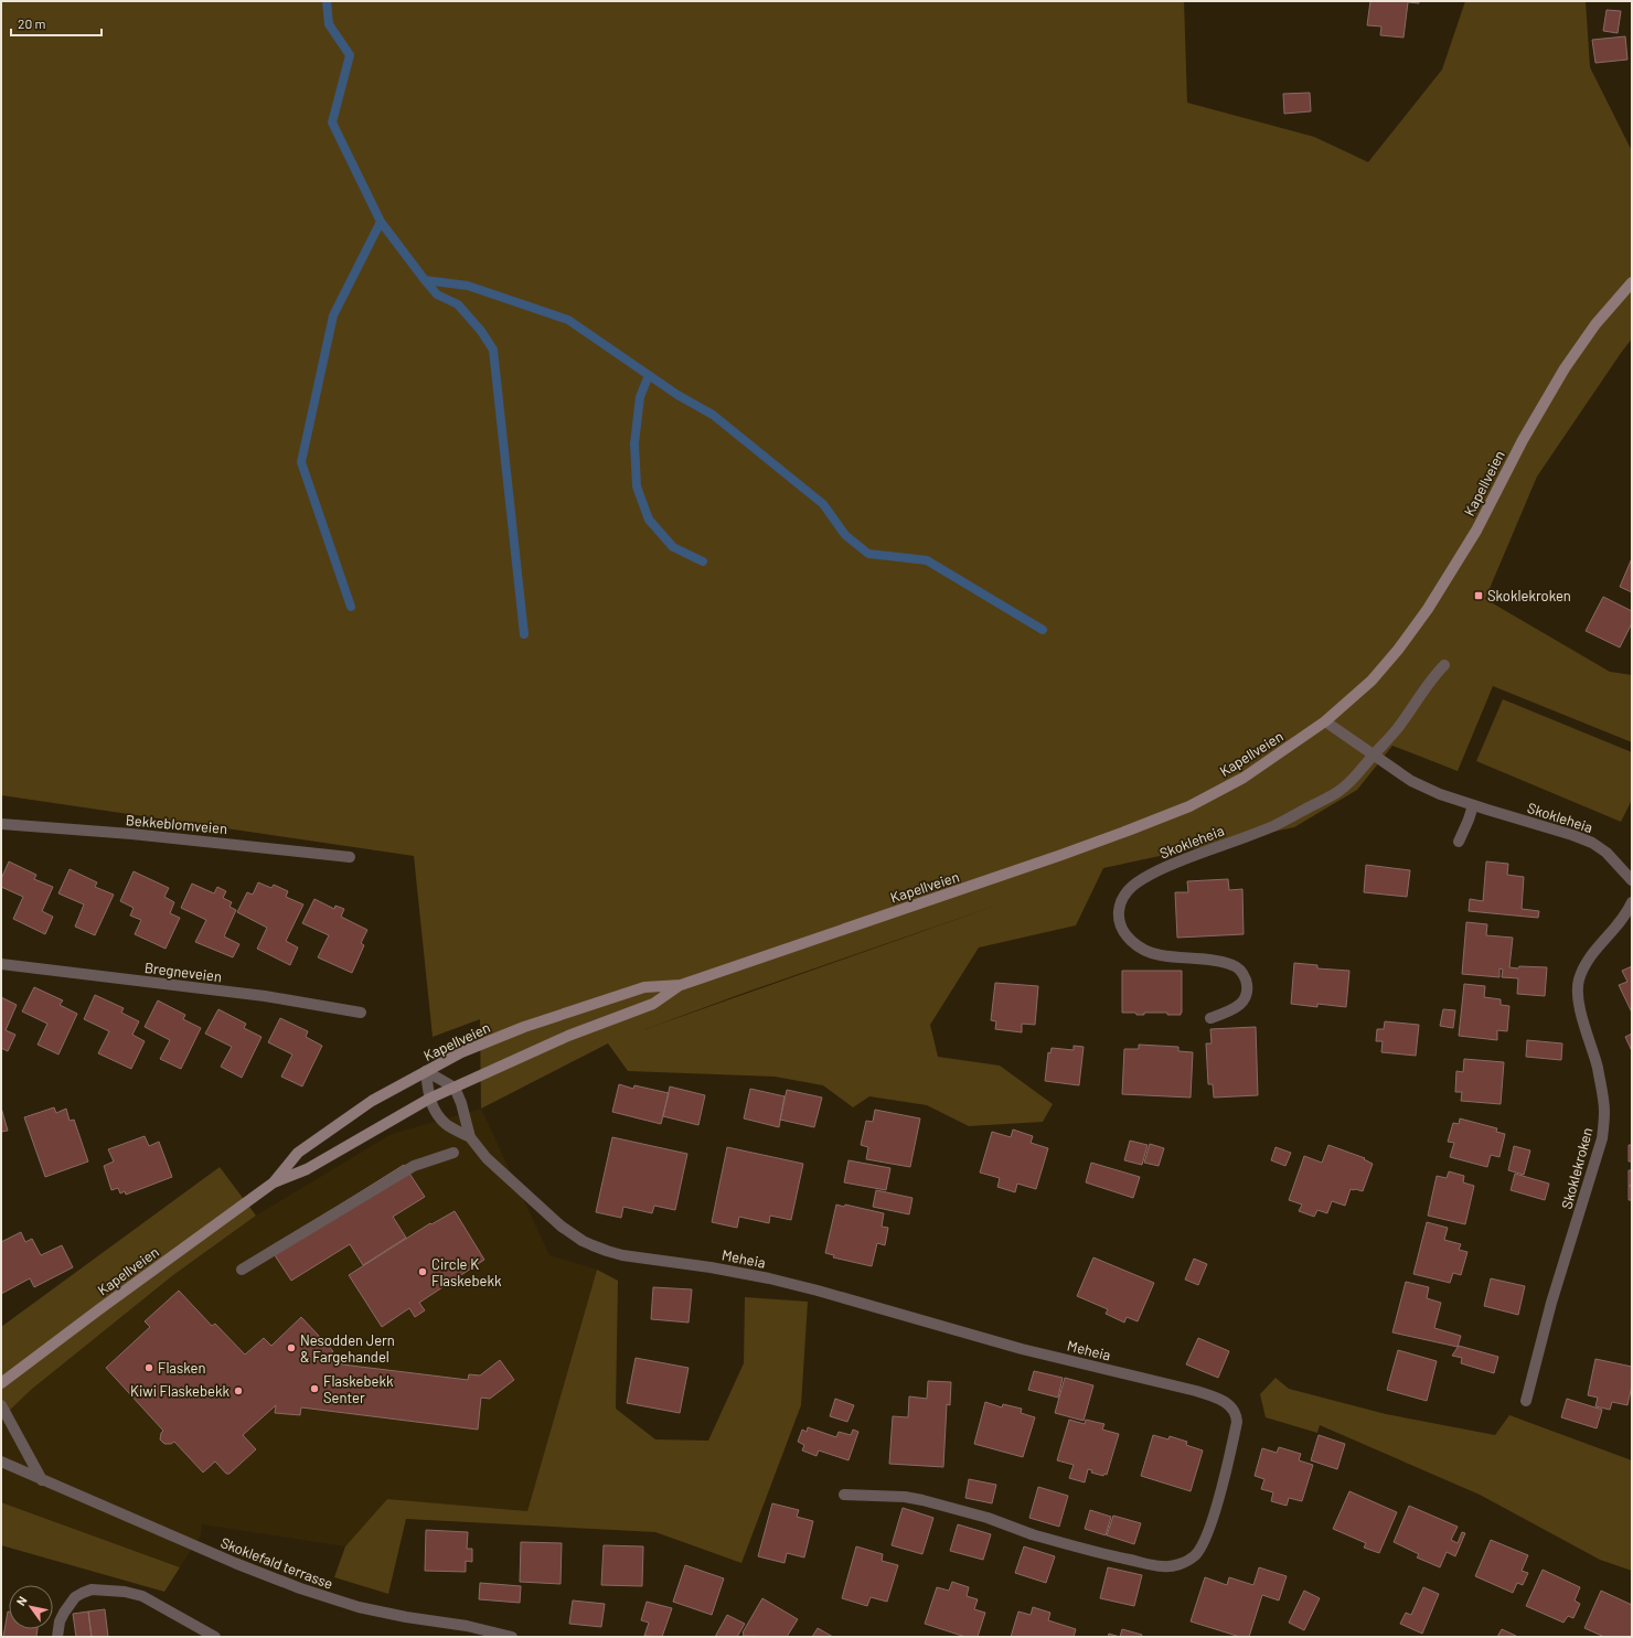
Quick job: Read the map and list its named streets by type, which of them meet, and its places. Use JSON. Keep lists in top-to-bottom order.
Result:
{
  "streets": {
    "main road": ["Kapellveien"],
    "street": [
      "Skokleheia",
      "Bekkeblomveien",
      "Bregneveien",
      "Skoklekroken",
      "Meheia",
      "Skoklefald terrasse"
    ]
  },
  "crossings": [
    ["Kapellveien", "Skokleheia"],
    ["Kapellveien", "Meheia"]
  ],
  "places": {
    "transit": ["Skoklekroken"],
    "other": [
      "Circle K Flaskebekk",
      "Nesodden Jern & Fargehandel",
      "Flasken",
      "Flaskebekk Senter",
      "Kiwi Flaskebekk"
    ]
  },
  "scale_bar": "20 m",
  "north": "top left"
}
